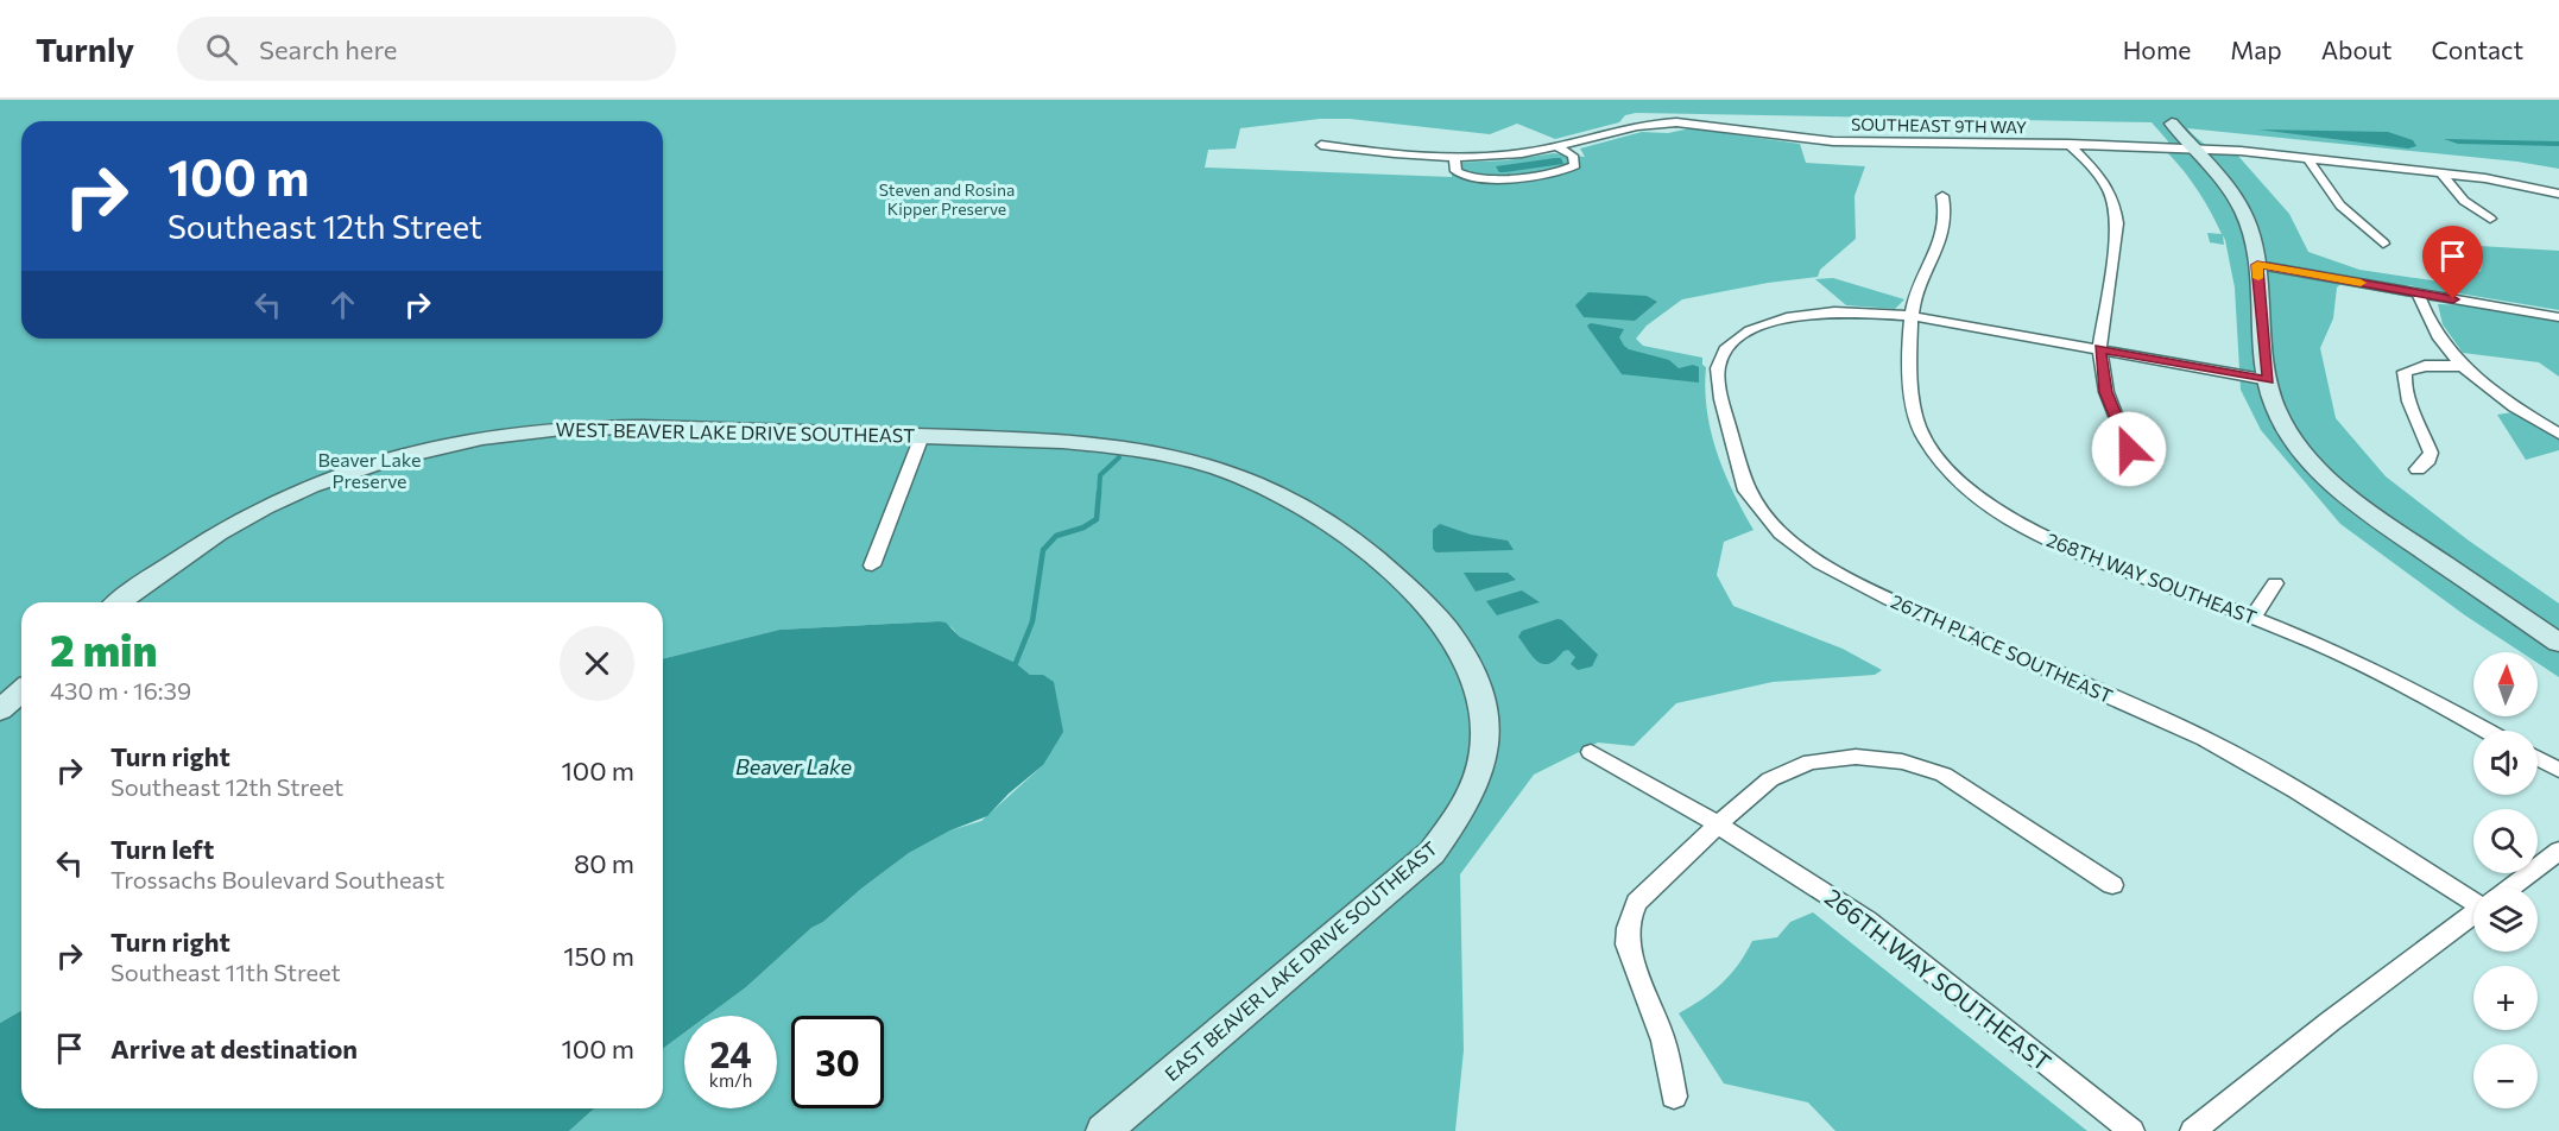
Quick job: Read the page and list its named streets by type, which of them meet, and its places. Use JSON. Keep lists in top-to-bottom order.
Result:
{
  "streets": {
    "street": [
      "SOUTHEAST 9TH WAY",
      "WEST BEAVER LAKE DRIVE SOUTHEAST",
      "268TH WAY SOUTHEAST",
      "267TH PLACE SOUTHEAST",
      "EAST BEAVER LAKE DRIVE SOUTHEAST",
      "266TH WAY SOUTHEAST"
    ]
  },
  "crossings": [
    ["WEST BEAVER LAKE DRIVE SOUTHEAST", "EAST BEAVER LAKE DRIVE SOUTHEAST"],
    ["268TH WAY SOUTHEAST", "267TH PLACE SOUTHEAST"]
  ],
  "water": ["Beaver Lake"],
  "parks": ["Steven and Rosina Kipper Preserve", "Beaver Lake Preserve"],
  "north": "top",
  "page": {
    "header": "Turnly",
    "search": "Search here",
    "nav": [
      "Home",
      "Map",
      "About",
      "Contact"
    ],
    "turn": ["100 m", "Southeast 12th Street"],
    "heading": ["2 min", "430 m · 16:39"],
    "map_buttons": ["+", "−"],
    "list": [
      {
        "name": "Turn right",
        "note": "Southeast 12th Street",
        "value": "100 m"
      },
      {
        "name": "Turn left",
        "note": "Trossachs Boulevard Southeast",
        "value": "80 m"
      },
      {
        "name": "Turn right",
        "note": "Southeast 11th Street",
        "value": "150 m"
      },
      {
        "name": "Arrive at destination",
        "value": "100 m"
      }
    ],
    "speed": "24 km/h",
    "limit": "30"
  }
}
